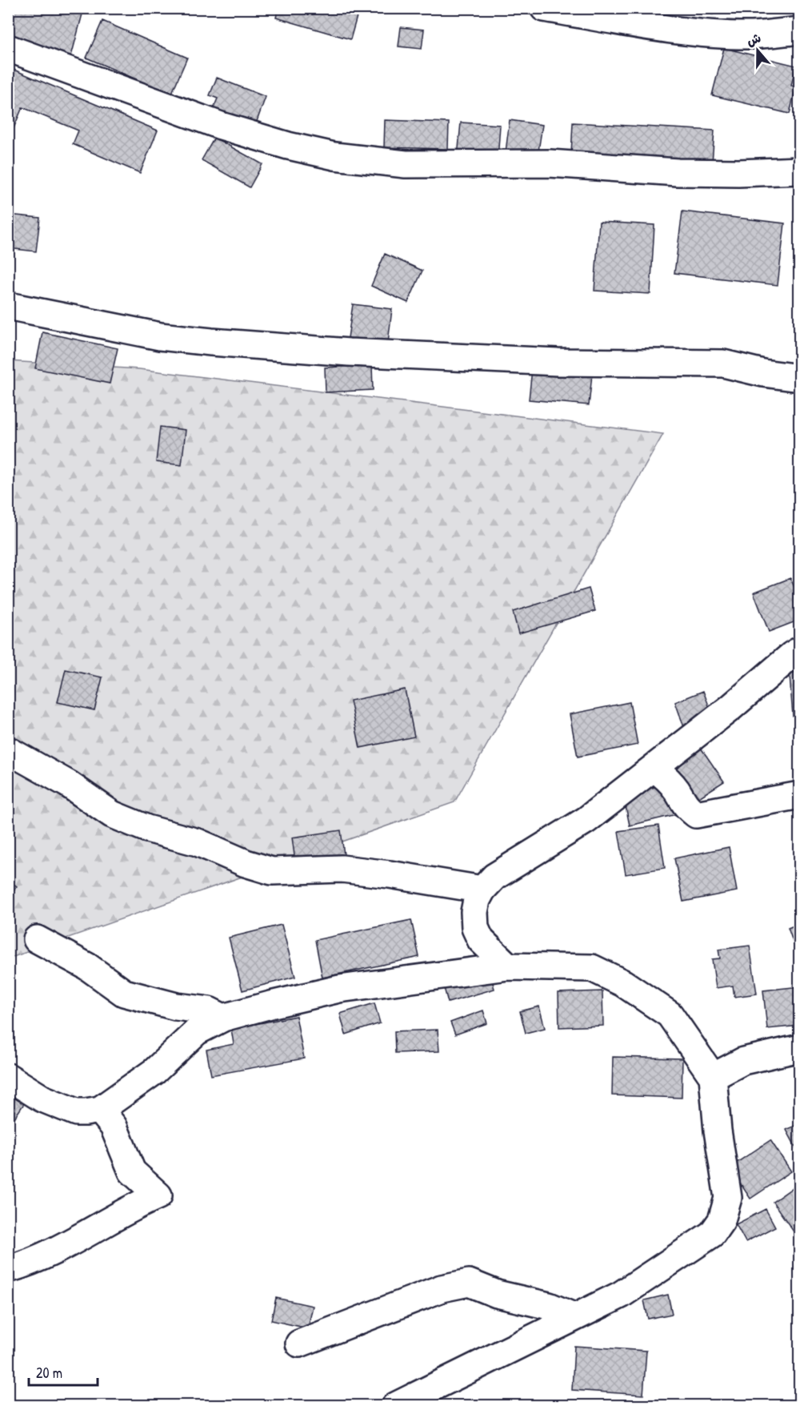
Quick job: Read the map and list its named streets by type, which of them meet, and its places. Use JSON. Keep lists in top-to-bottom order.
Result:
{
  "scale_bar": "20 m",
  "north": "top"
}
